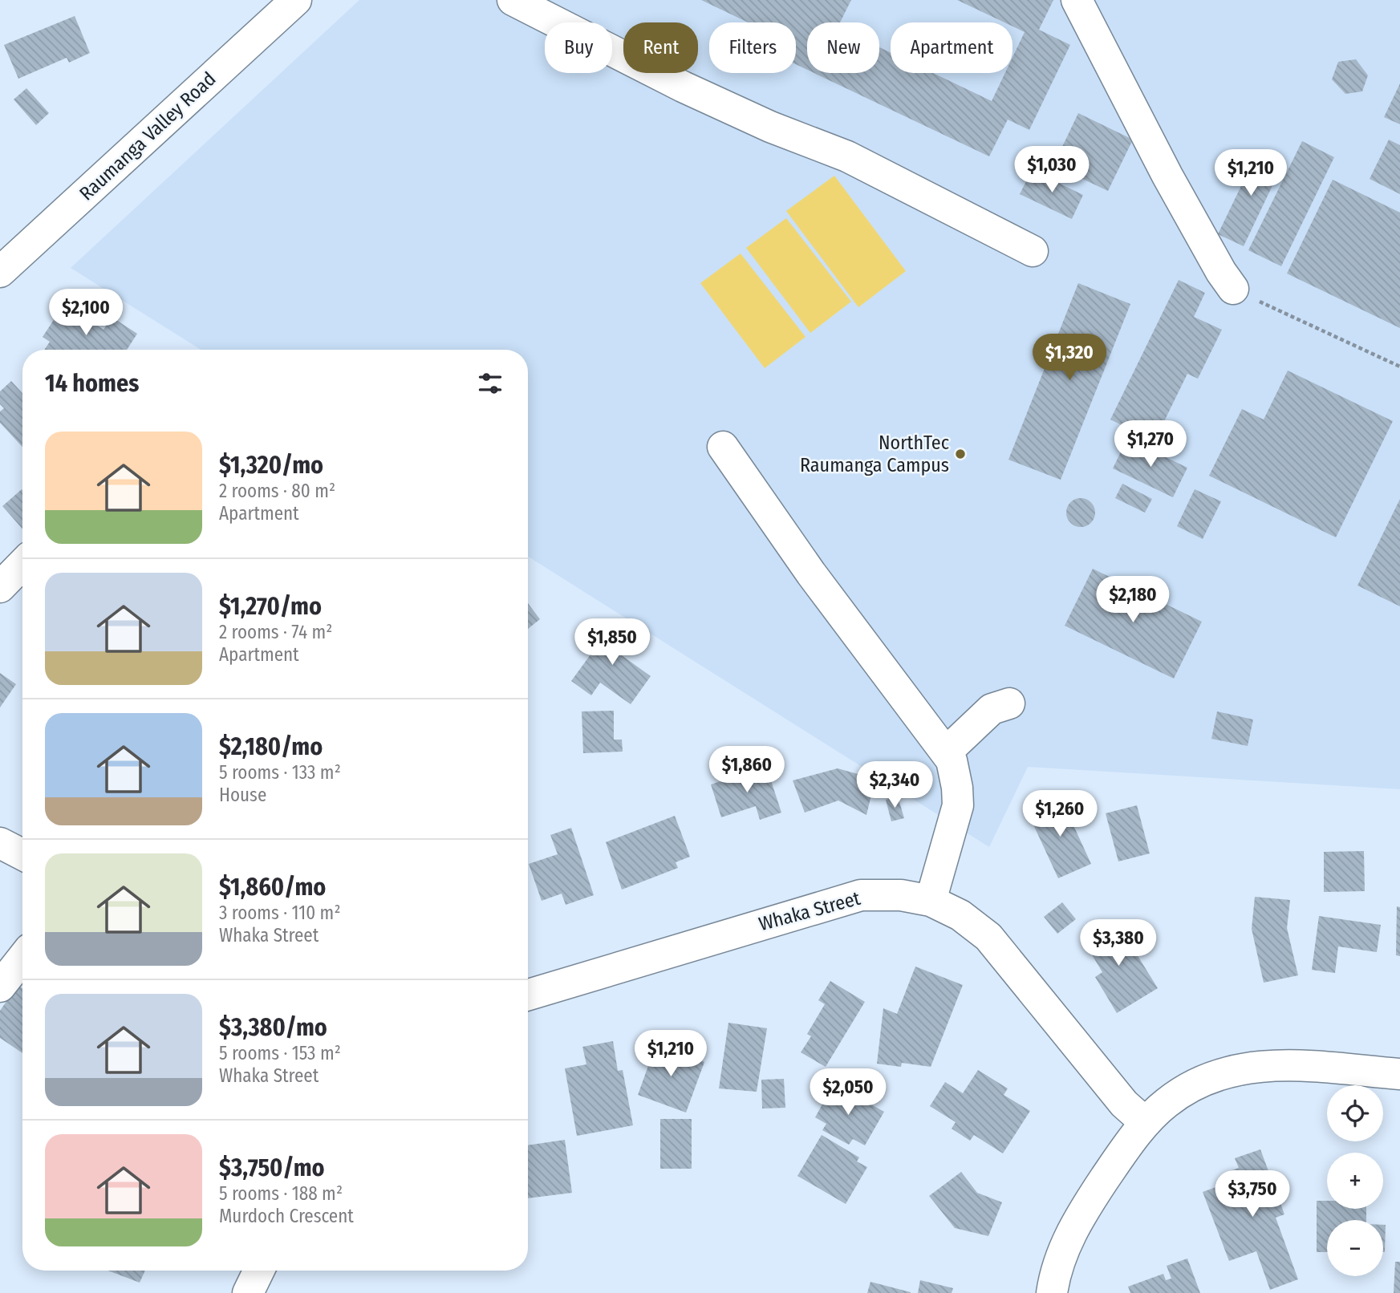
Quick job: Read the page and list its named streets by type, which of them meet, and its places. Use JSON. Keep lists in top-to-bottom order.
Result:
{
  "streets": {
    "street": ["Raumanga Valley Road", "Whaka Street"]
  },
  "places": ["NorthTec Raumanga Campus"],
  "page": {
    "chip": [
      "Buy",
      "Rent",
      "Filters",
      "New",
      "Apartment"
    ],
    "price": [
      "$1,030",
      "$1,210",
      "$2,100",
      "$1,320",
      "$1,270",
      "$2,180",
      "$1,850",
      "$1,860",
      "$2,340",
      "$1,260",
      "$3,380",
      "$1,210",
      "$2,050",
      "$3,750"
    ],
    "heading": "14 homes",
    "list": [
      {
        "name": "$1,320/mo",
        "note": "2 rooms · 80 m² · Apartment"
      },
      {
        "name": "$1,270/mo",
        "note": "2 rooms · 74 m² · Apartment"
      },
      {
        "name": "$2,180/mo",
        "note": "5 rooms · 133 m² · House"
      },
      {
        "name": "$1,860/mo",
        "note": "3 rooms · 110 m² · Whaka Street"
      },
      {
        "name": "$3,380/mo",
        "note": "5 rooms · 153 m² · Whaka Street"
      },
      {
        "name": "$3,750/mo",
        "note": "5 rooms · 188 m² · Murdoch Crescent"
      }
    ],
    "map_buttons": ["+", "−"]
  }
}
